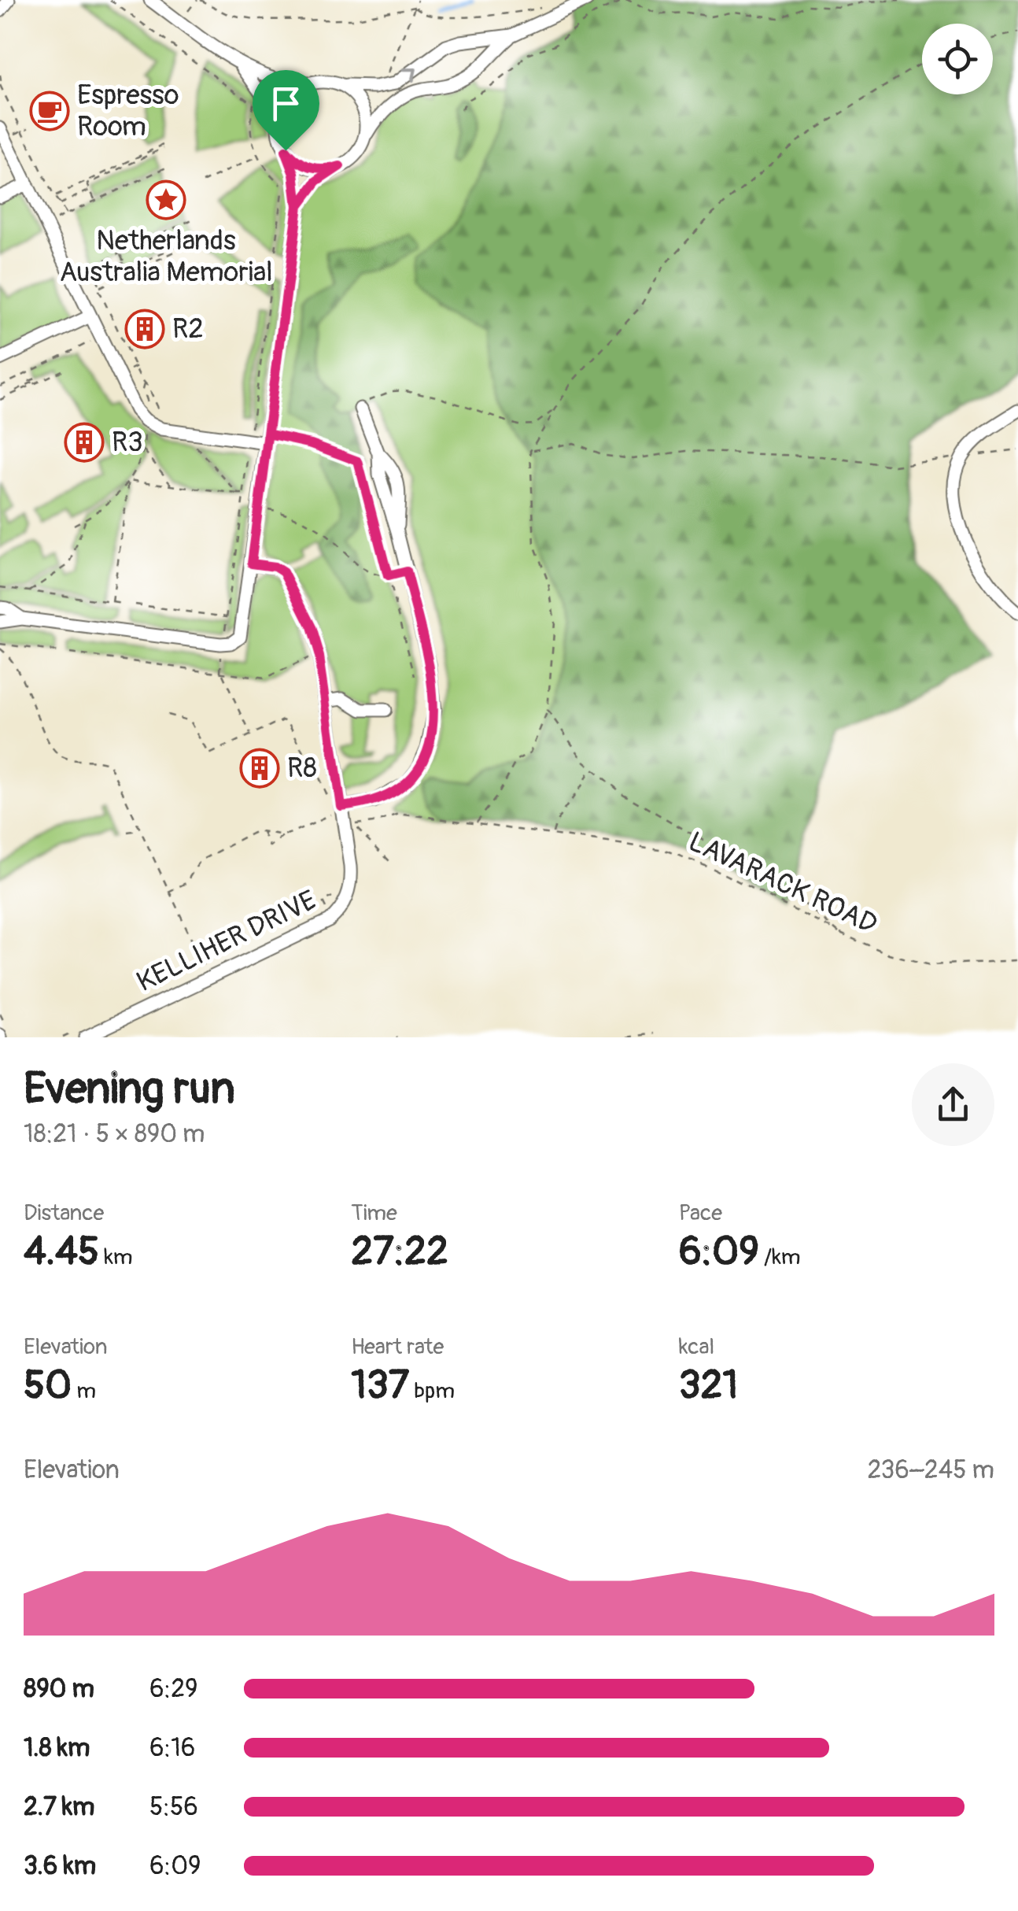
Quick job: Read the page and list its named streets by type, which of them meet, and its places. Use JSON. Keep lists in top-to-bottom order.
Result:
{
  "streets": {
    "street": ["KELLIHER DRIVE"],
    "path": ["LAVARACK ROAD"]
  },
  "places": {
    "cafe": ["Espresso Room"],
    "place": ["Netherlands Australia Memorial"],
    "building": ["R2", "R3", "R8"]
  },
  "page": {
    "heading": ["Evening run", "18:21 · 5 × 890 m"],
    "stats": [
      ["Distance", "4.45 km"],
      ["Time", "27:22"],
      ["Pace", "6:09 /km"],
      ["Elevation", "50 m"],
      ["Heart rate", "137 bpm"],
      ["kcal", "321"]
    ],
    "chart": ["Elevation", "236–245 m"],
    "list": [
      {
        "name": "890 m",
        "note": "6:29"
      },
      {
        "name": "1.8 km",
        "note": "6:16"
      },
      {
        "name": "2.7 km",
        "note": "5:56"
      },
      {
        "name": "3.6 km",
        "note": "6:09"
      }
    ]
  }
}
